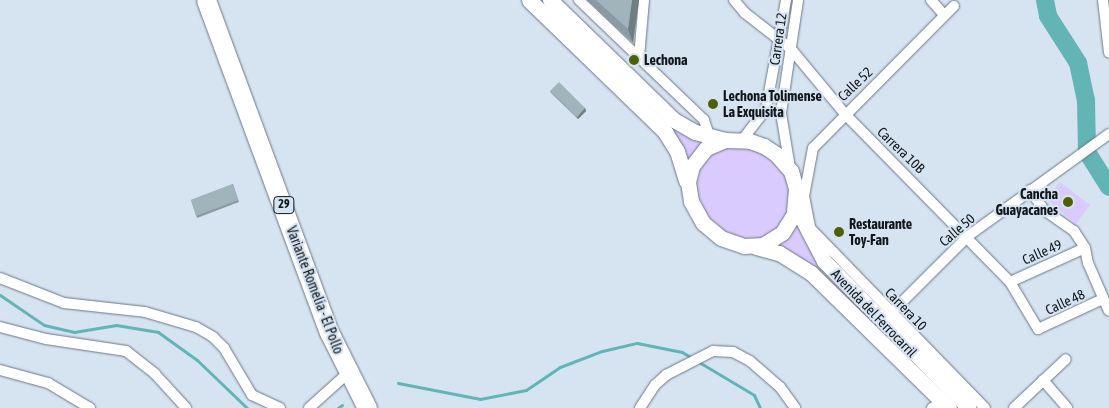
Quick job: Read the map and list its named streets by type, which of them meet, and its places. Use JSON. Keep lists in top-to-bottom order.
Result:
{
  "streets": {
    "highway": ["29", "Variante Romelia - El Pollo"],
    "main road": ["Avenida del Ferrocarril"],
    "street": [
      "Carrera 12",
      "Calle 52",
      "Carrera 10B",
      "Calle 50",
      "Calle 49",
      "Calle 48",
      "Carrera 10"
    ]
  },
  "crossings": [
    ["Carrera 12", "Carrera 10B"],
    ["Carrera 12", "Avenida del Ferrocarril"],
    ["Calle 52", "Carrera 10B"],
    ["Calle 52", "Carrera 10"],
    ["Carrera 10B", "Calle 50"],
    ["Carrera 10B", "Calle 49"],
    ["Carrera 10B", "Calle 48"],
    ["Calle 50", "Carrera 10"],
    ["Calle 50", "Avenida del Ferrocarril"],
    ["Carrera 10", "Avenida del Ferrocarril"]
  ],
  "places": [
    "Lechona",
    "Lechona Tolimense La Exquisita",
    "Cancha Guayacanes",
    "Restaurante Toy-Fan"
  ]
}
